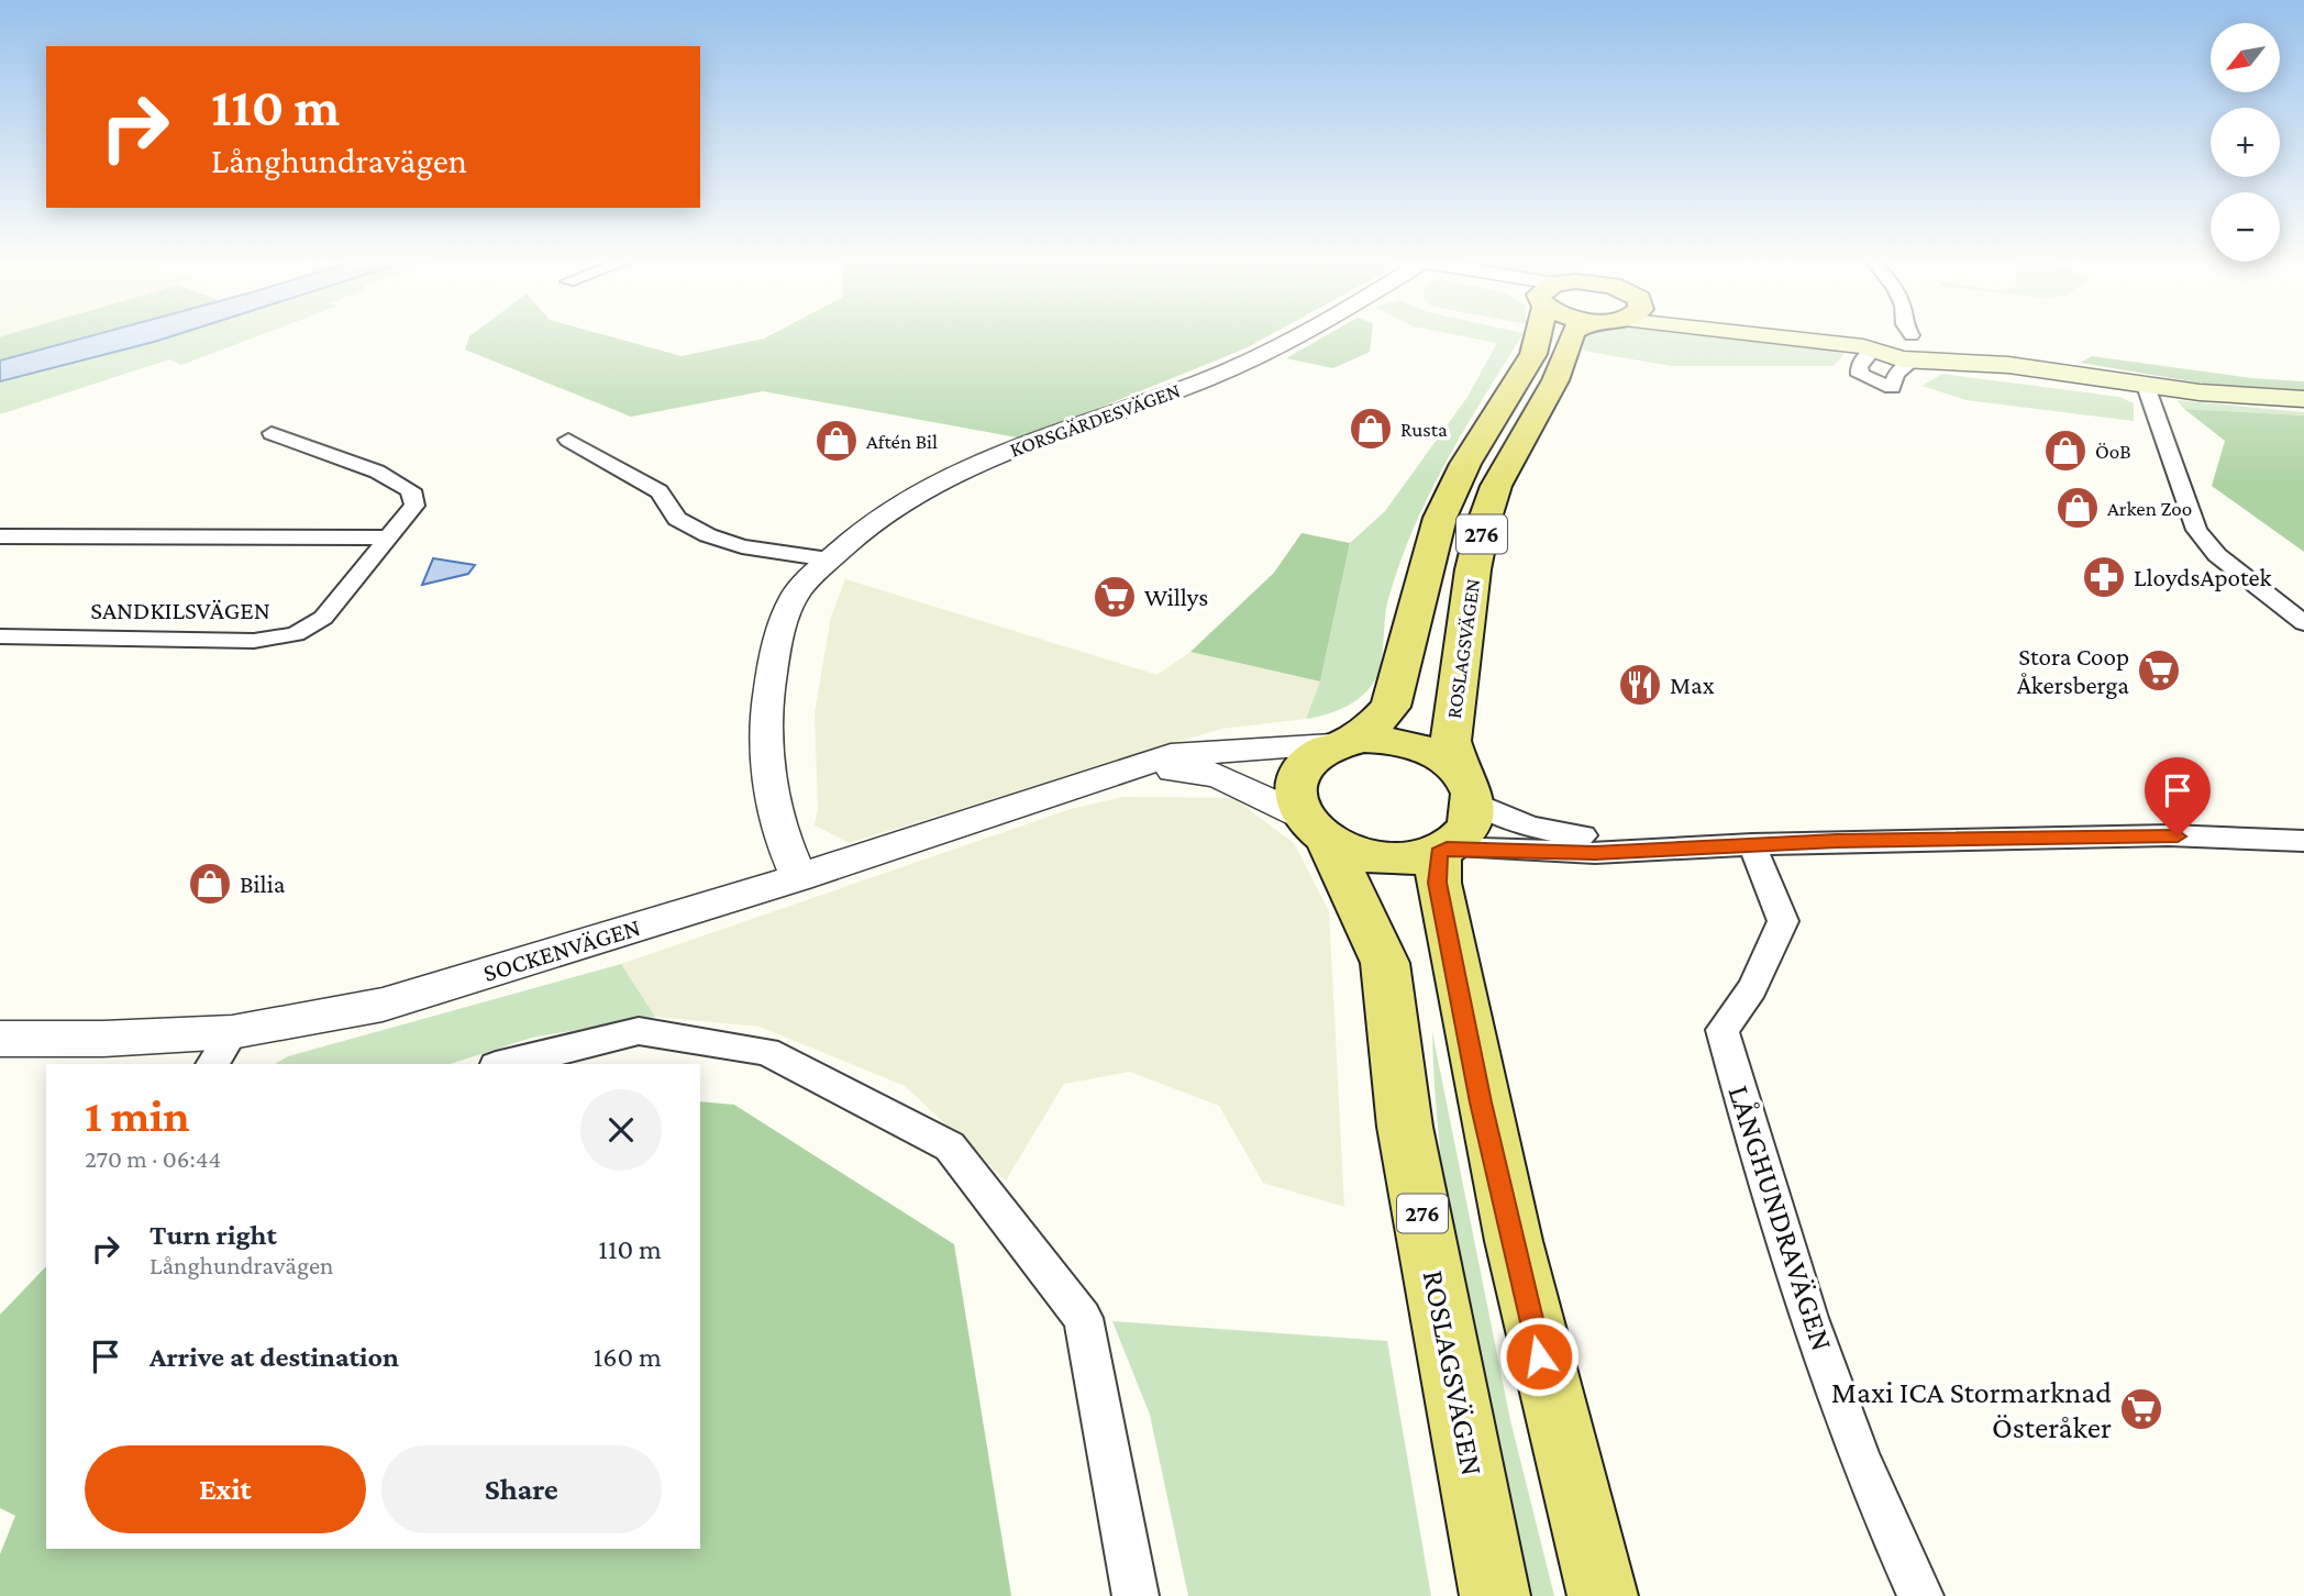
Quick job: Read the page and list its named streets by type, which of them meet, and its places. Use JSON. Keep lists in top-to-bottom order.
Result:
{
  "streets": {
    "main road": ["276", "ROSLAGSVÄGEN"],
    "street": [
      "KORSGÄRDESVÄGEN",
      "SANDKILSVÄGEN",
      "SOCKENVÄGEN",
      "LÅNGHUNDRAVÄGEN"
    ]
  },
  "crossings": [
    ["KORSGÄRDESVÄGEN", "SOCKENVÄGEN"],
    ["ROSLAGSVÄGEN", "SOCKENVÄGEN"]
  ],
  "places": {
    "shop": [
      "Rusta",
      "Aftén Bil",
      "ÖoB",
      "Arken Zoo",
      "Bilia"
    ],
    "pharmacy": ["LloydsApotek"],
    "supermarket": ["Willys", "Stora Coop Åkersberga", "Maxi ICA Stormarknad Österåker"],
    "restaurant": ["Max"]
  },
  "north": "bottom left",
  "page": {
    "map_buttons": ["+", "−"],
    "turn": ["110 m", "Långhundravägen"],
    "heading": ["1 min", "270 m · 06:44"],
    "list": [
      {
        "name": "Turn right",
        "note": "Långhundravägen",
        "value": "110 m"
      },
      {
        "name": "Arrive at destination",
        "value": "160 m"
      }
    ],
    "buttons": ["Exit", "Share"]
  }
}
